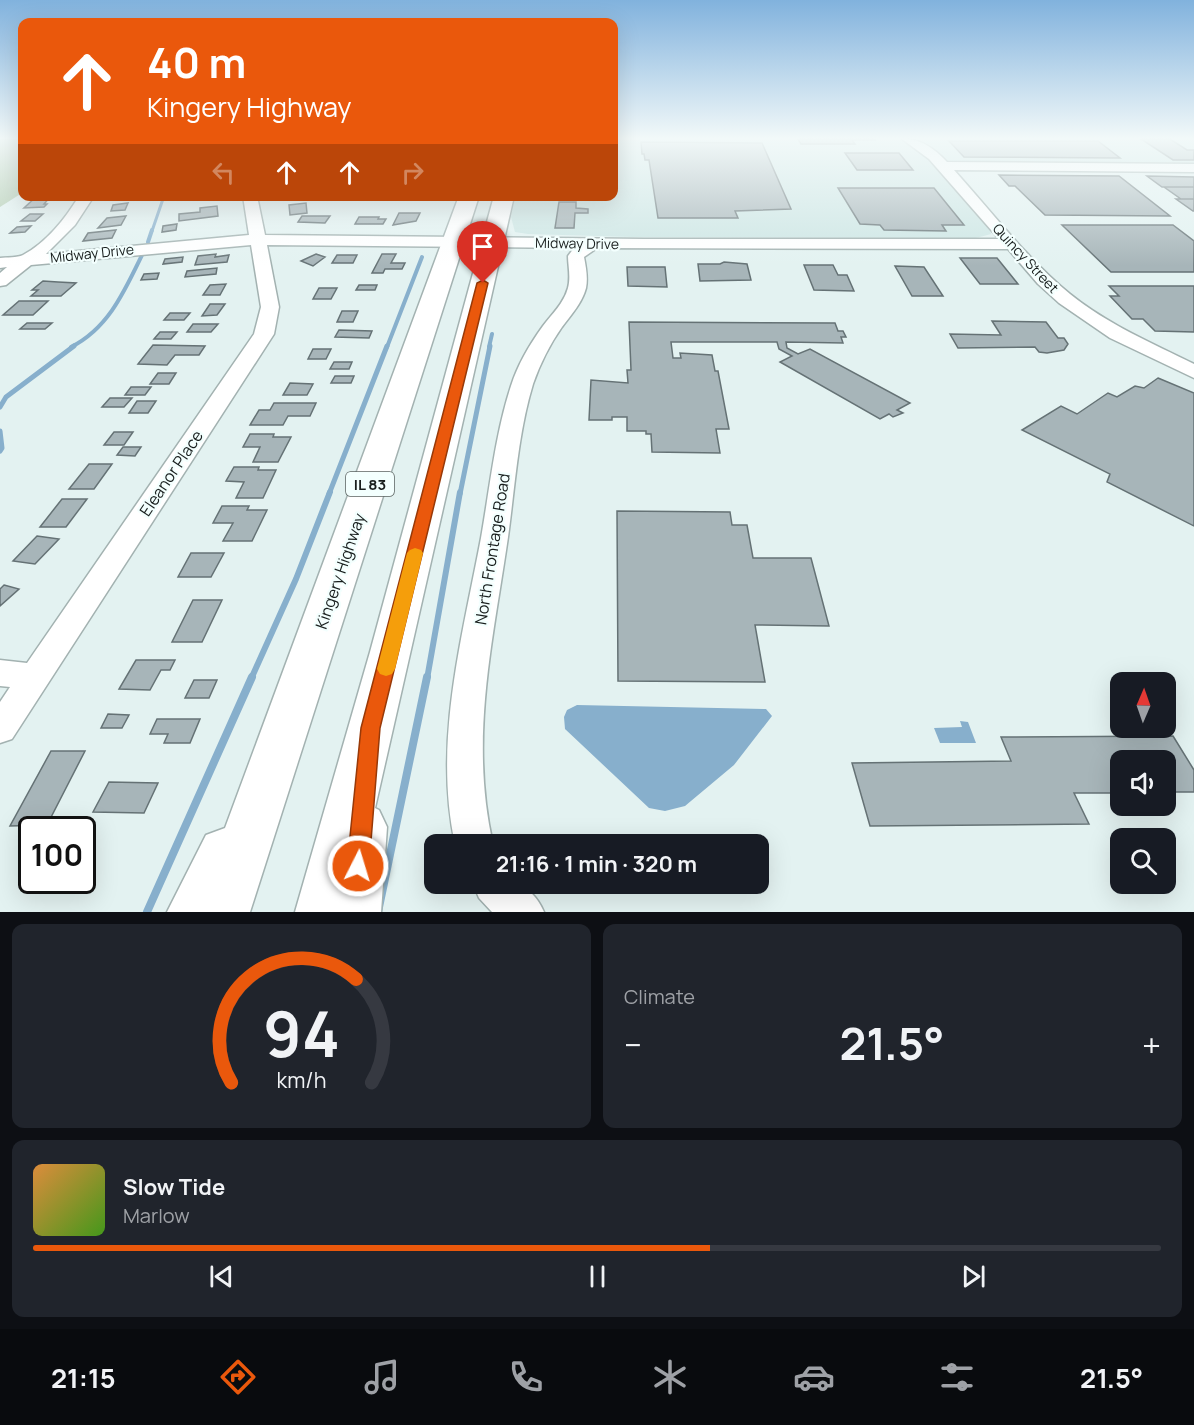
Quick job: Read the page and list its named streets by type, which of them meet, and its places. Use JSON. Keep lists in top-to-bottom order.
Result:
{
  "streets": {
    "highway": ["IL 83", "Kingery Highway"],
    "street": [
      "Midway Drive",
      "Quincy Street",
      "Eleanor Place",
      "North Frontage Road"
    ]
  },
  "crossings": [
    ["Midway Drive", "Quincy Street"],
    ["Midway Drive", "Eleanor Place"],
    ["Midway Drive", "Kingery Highway"]
  ],
  "north": "top",
  "page": {
    "turn": ["40 m", "Kingery Highway"],
    "limit": "100",
    "trip": "21:16 · 1 min · 320 m",
    "tile": "Climate",
    "heat": ["−", "21.5°", "+"],
    "song": ["Slow Tide", "Marlow"],
    "tabs": ["21:15", "21.5°"],
    "gauge": ["94", "km/h"]
  }
}
